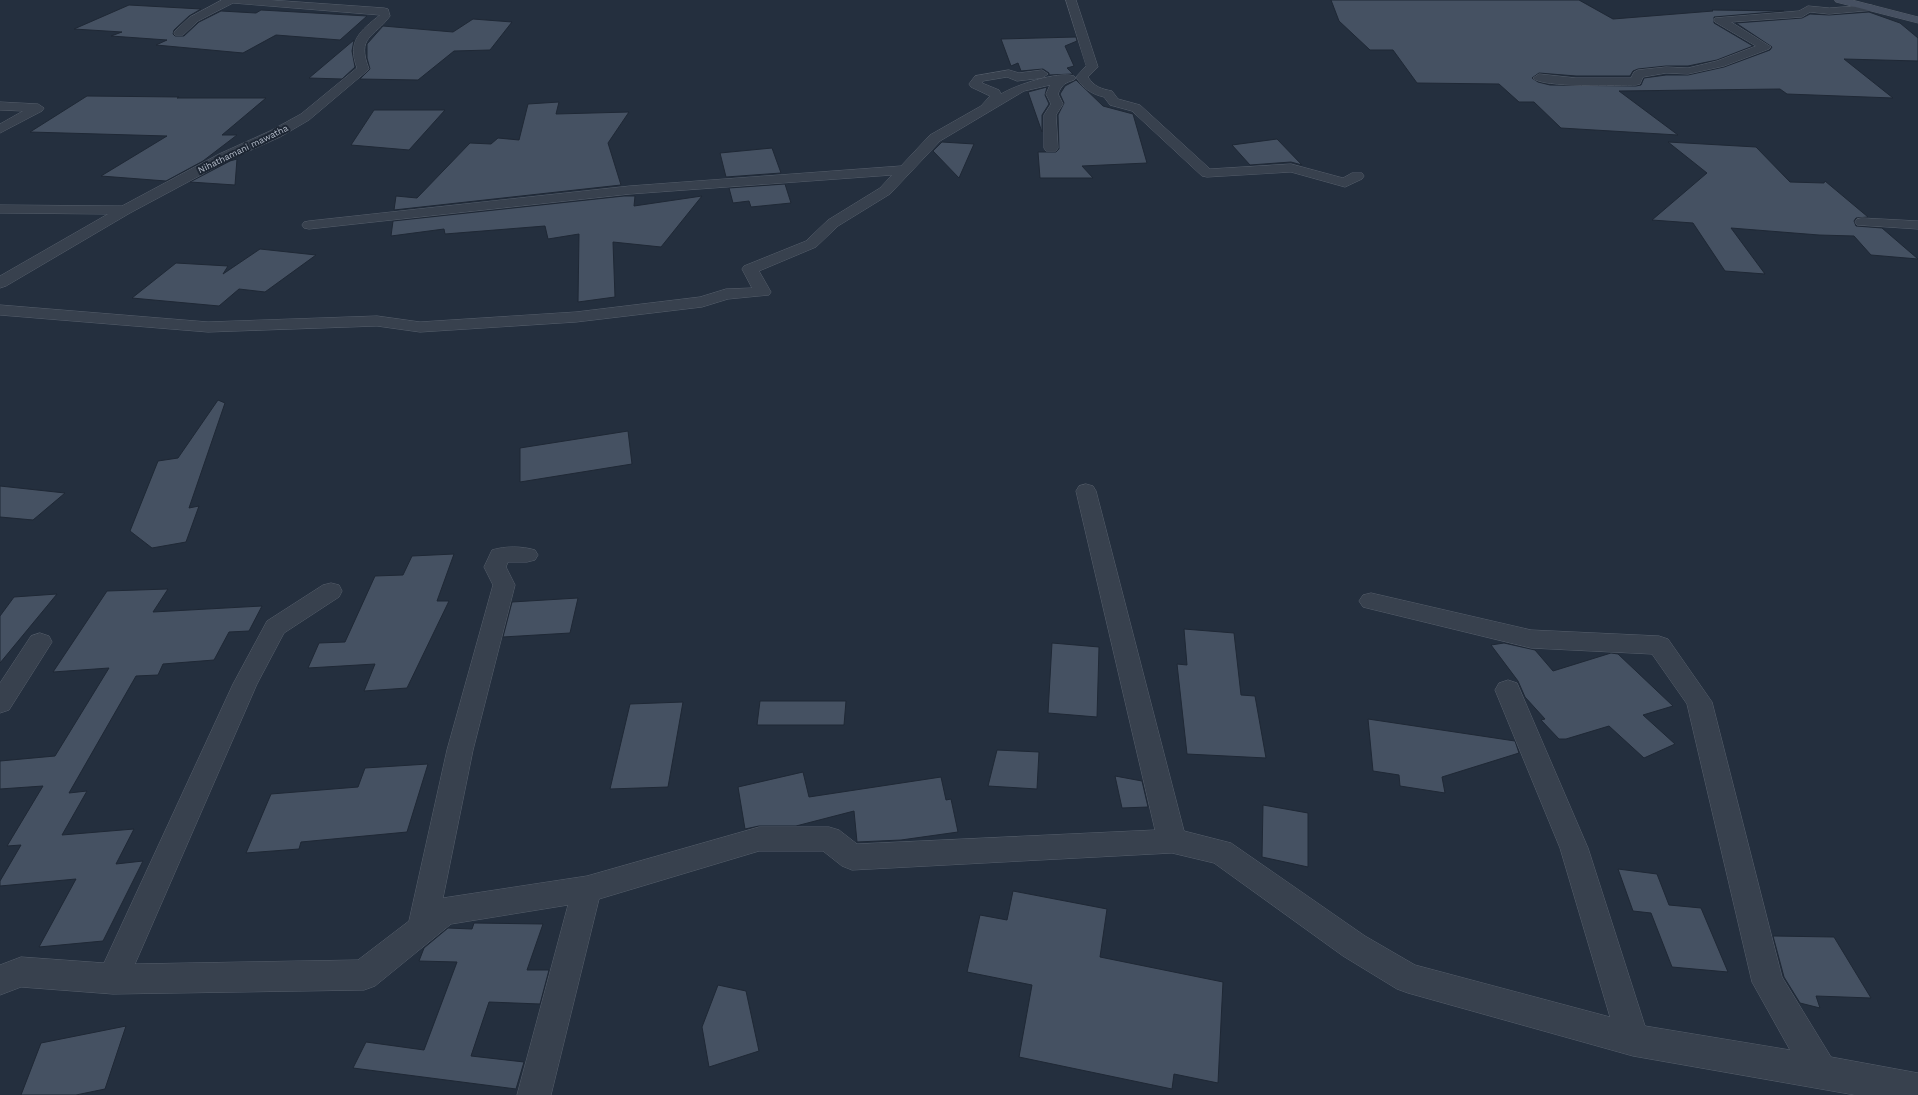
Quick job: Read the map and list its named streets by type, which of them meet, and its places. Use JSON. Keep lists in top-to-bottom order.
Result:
{
  "streets": {
    "street": ["Nihathamani mawatha"]
  }
}
